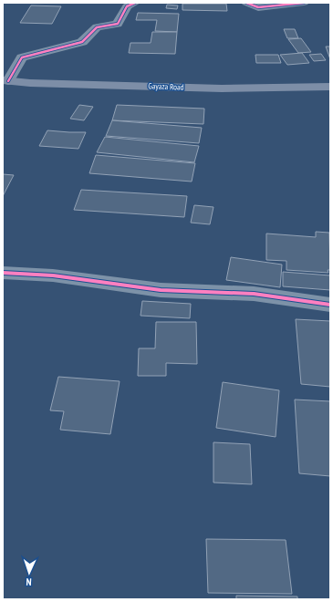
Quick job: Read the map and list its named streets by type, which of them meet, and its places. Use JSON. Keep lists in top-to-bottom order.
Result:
{
  "streets": {
    "main road": ["Gayaza Road"]
  },
  "north": "bottom"
}
